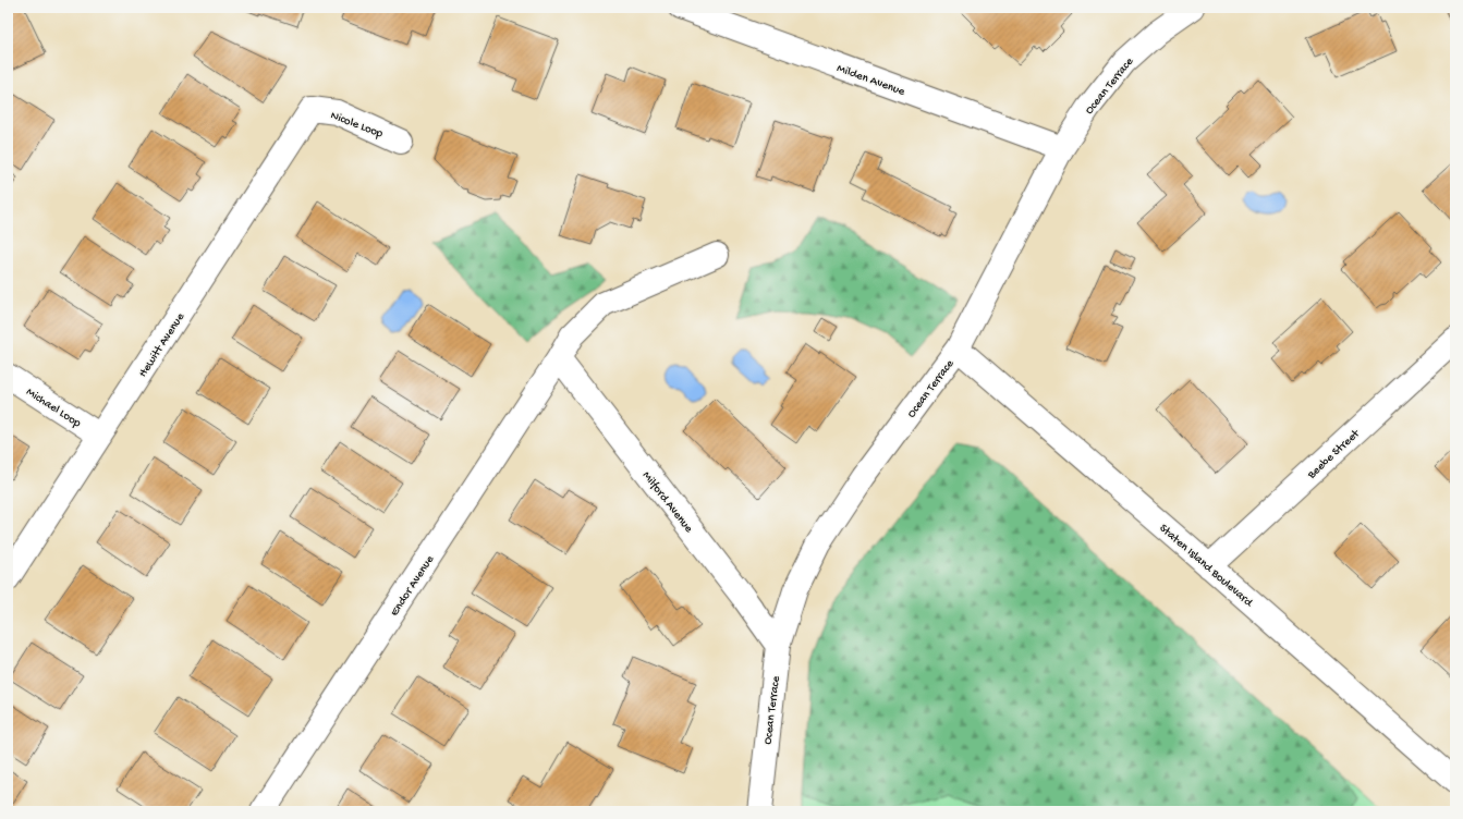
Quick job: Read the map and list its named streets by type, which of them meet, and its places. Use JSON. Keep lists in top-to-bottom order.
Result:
{
  "streets": {
    "street": [
      "Milden Avenue",
      "Ocean Terrace",
      "Nicole Loop",
      "Hewitt Avenue",
      "Michael Loop",
      "Beebe Street",
      "Milford Avenue",
      "Staten Island Boulevard",
      "Endor Avenue"
    ]
  },
  "crossings": [
    ["Milden Avenue", "Ocean Terrace"],
    ["Ocean Terrace", "Milford Avenue"],
    ["Ocean Terrace", "Staten Island Boulevard"],
    ["Nicole Loop", "Hewitt Avenue"],
    ["Hewitt Avenue", "Michael Loop"],
    ["Beebe Street", "Staten Island Boulevard"],
    ["Milford Avenue", "Endor Avenue"]
  ]
}
